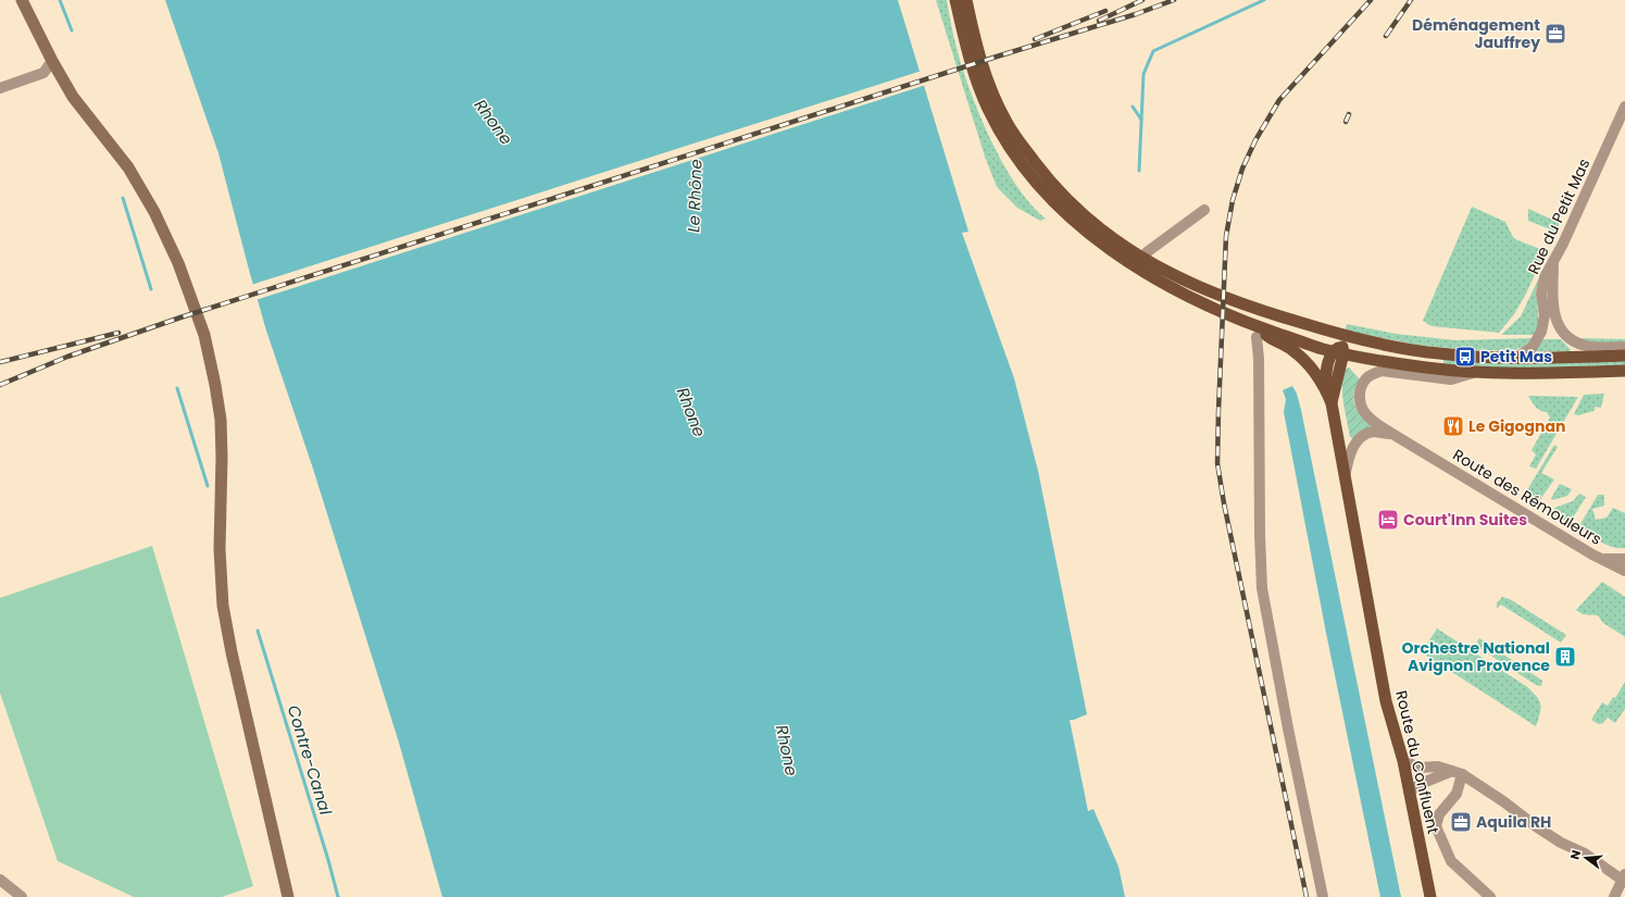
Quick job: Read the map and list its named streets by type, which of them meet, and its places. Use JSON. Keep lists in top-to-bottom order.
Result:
{
  "streets": {
    "main road": ["Route du Confluent"],
    "street": ["Rue du Petit Mas", "Route des Rémouleurs"]
  },
  "water": ["Rhone", "Le Rhône", "Contre-Canal"],
  "places": {
    "office": ["Déménagement Jauffrey", "Aquila RH"],
    "bus stop": ["Petit Mas"],
    "restaurant": ["Le Gigognan"],
    "hotel": ["Court'Inn Suites"],
    "building": ["Orchestre National Avignon Provence"]
  },
  "north": "left"
}
